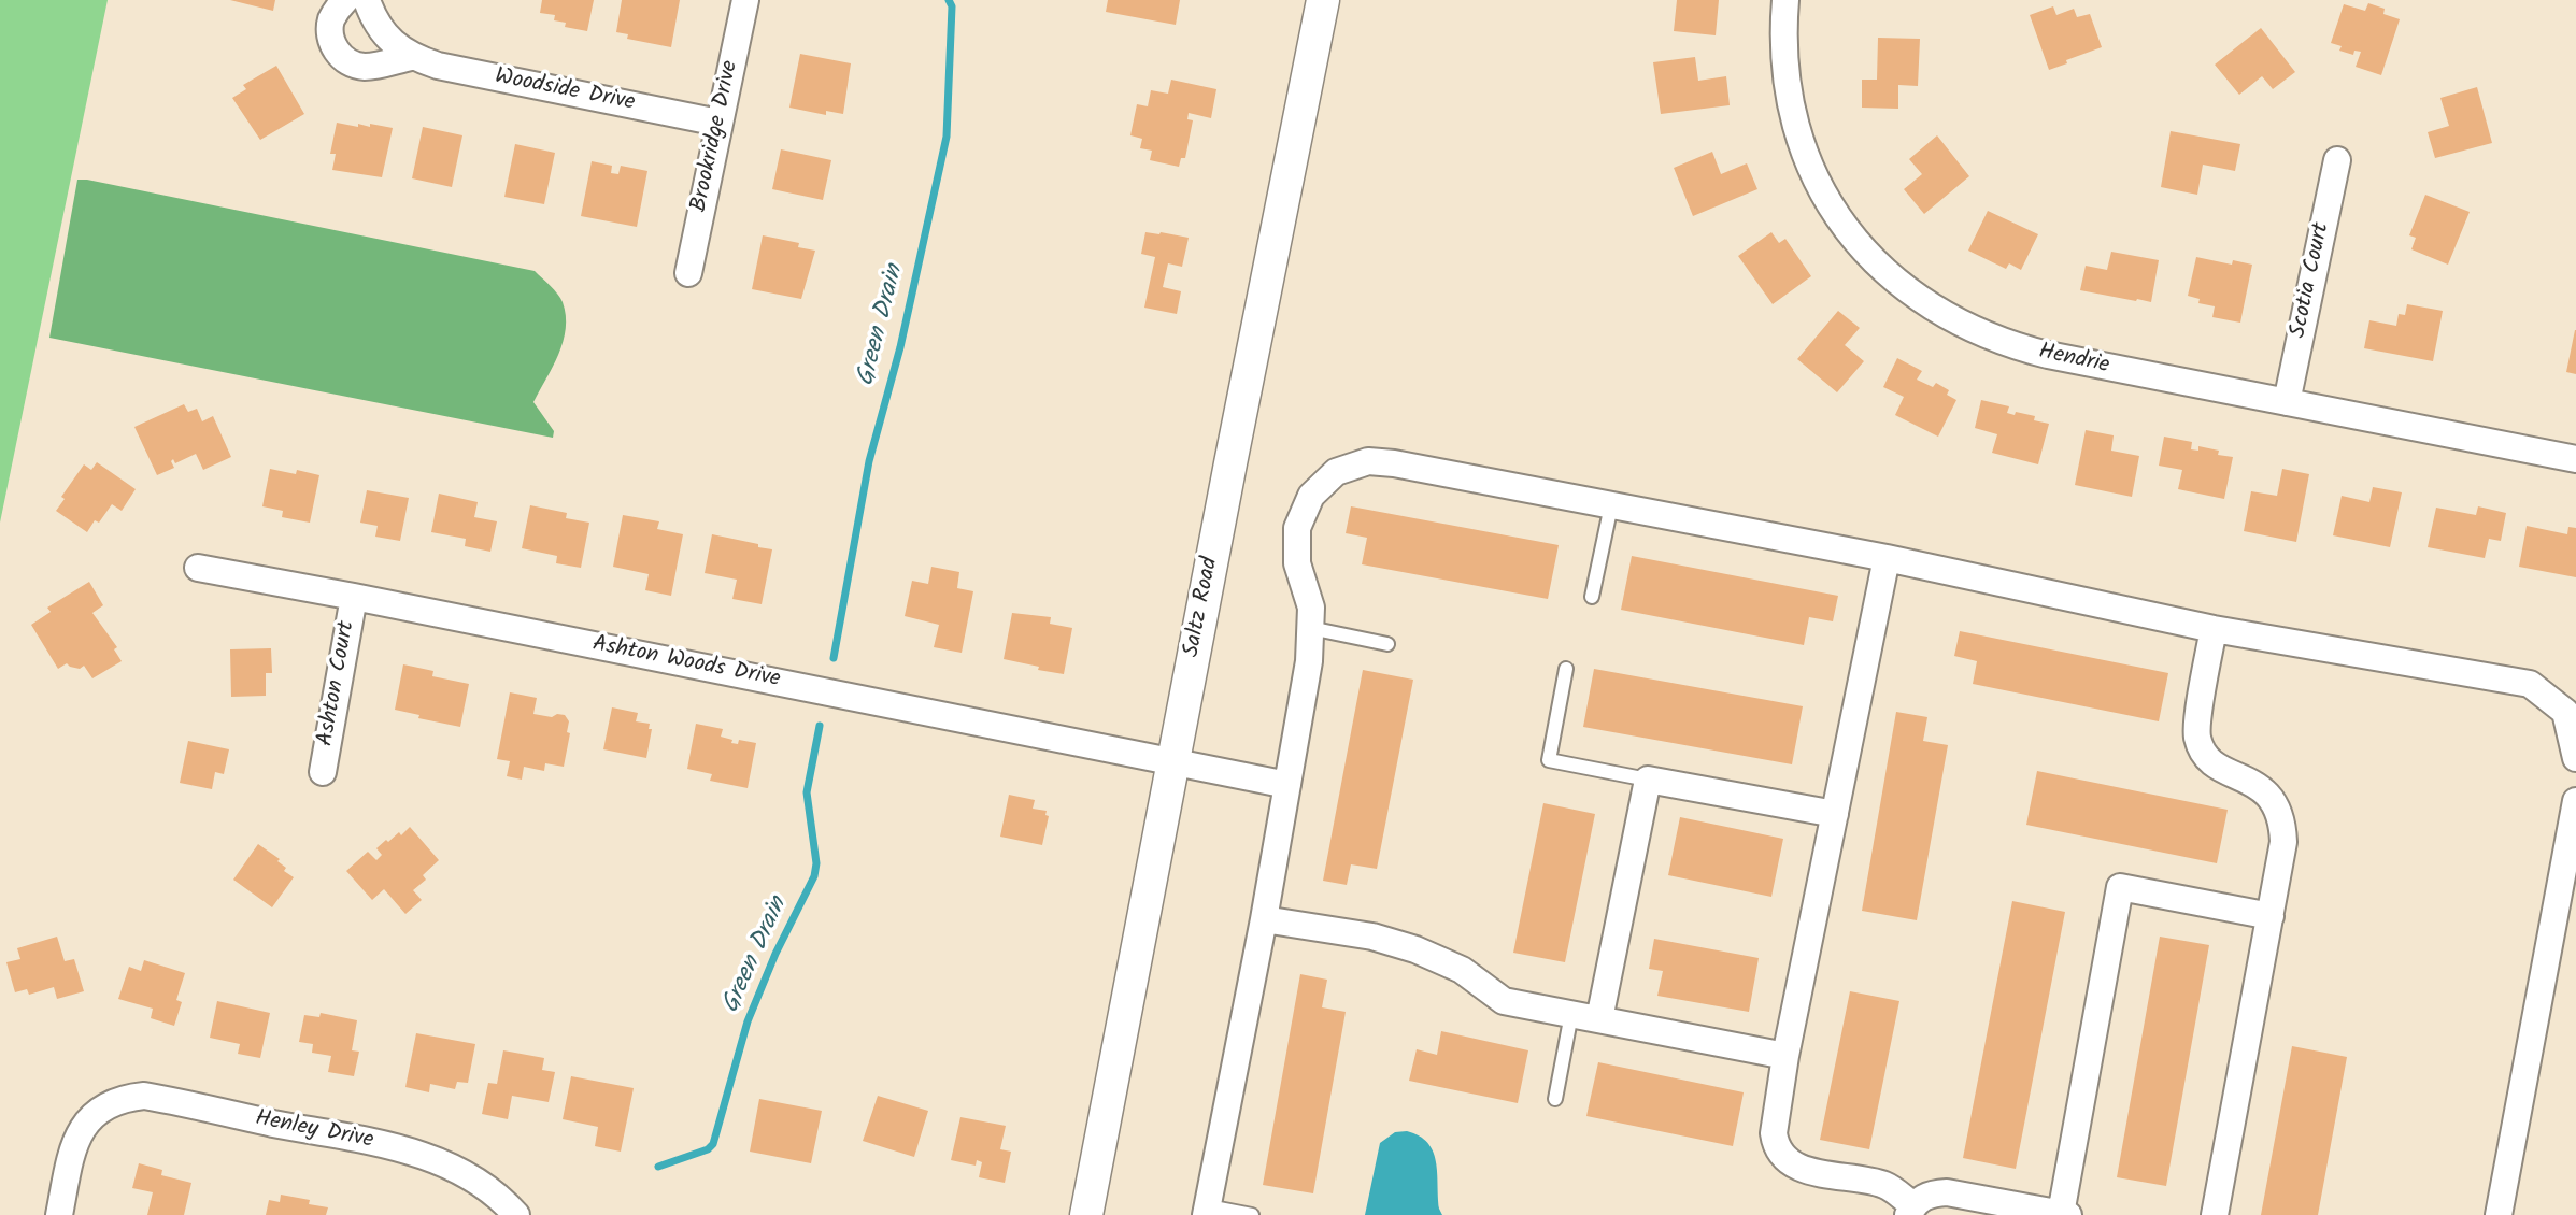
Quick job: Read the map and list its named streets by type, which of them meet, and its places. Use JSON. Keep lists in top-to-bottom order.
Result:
{
  "streets": {
    "street": [
      "Woodside Drive",
      "Brookridge Drive",
      "Scotia Court",
      "Hendrie",
      "Saltz Road",
      "Ashton Woods Drive",
      "Ashton Court",
      "Henley Drive"
    ]
  },
  "crossings": [
    ["Woodside Drive", "Brookridge Drive"],
    ["Scotia Court", "Hendrie"],
    ["Saltz Road", "Ashton Woods Drive"],
    ["Ashton Woods Drive", "Ashton Court"]
  ],
  "water": ["Green Drain"]
}
